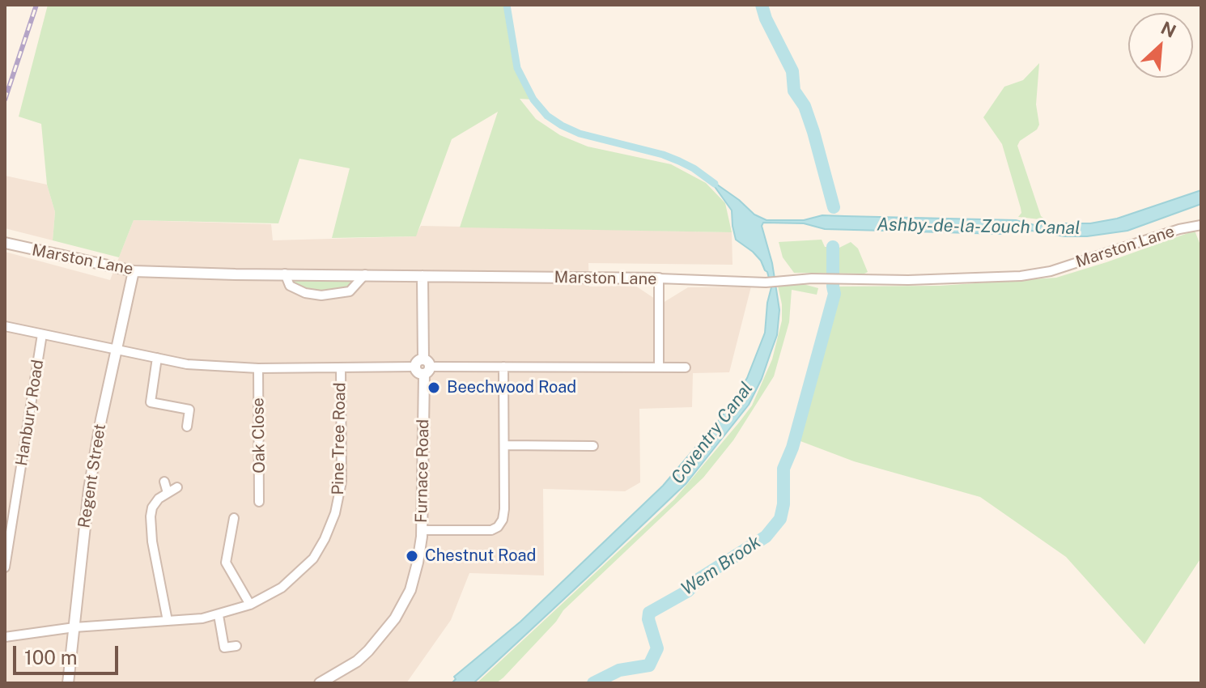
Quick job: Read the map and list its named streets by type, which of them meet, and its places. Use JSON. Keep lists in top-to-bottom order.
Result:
{
  "streets": {
    "street": [
      "Marston Lane",
      "Hanbury Road",
      "Oak Close",
      "Pine Tree Road",
      "Furnace Road",
      "Regent Street"
    ]
  },
  "crossings": [
    ["Marston Lane", "Furnace Road"],
    ["Marston Lane", "Regent Street"],
    ["Pine Tree Road", "Regent Street"]
  ],
  "water": ["Ashby-de-la-Zouch Canal", "Coventry Canal", "Wem Brook"],
  "places": ["Beechwood Road", "Chestnut Road"],
  "scale_bar": "100 m",
  "north": "top right"
}
